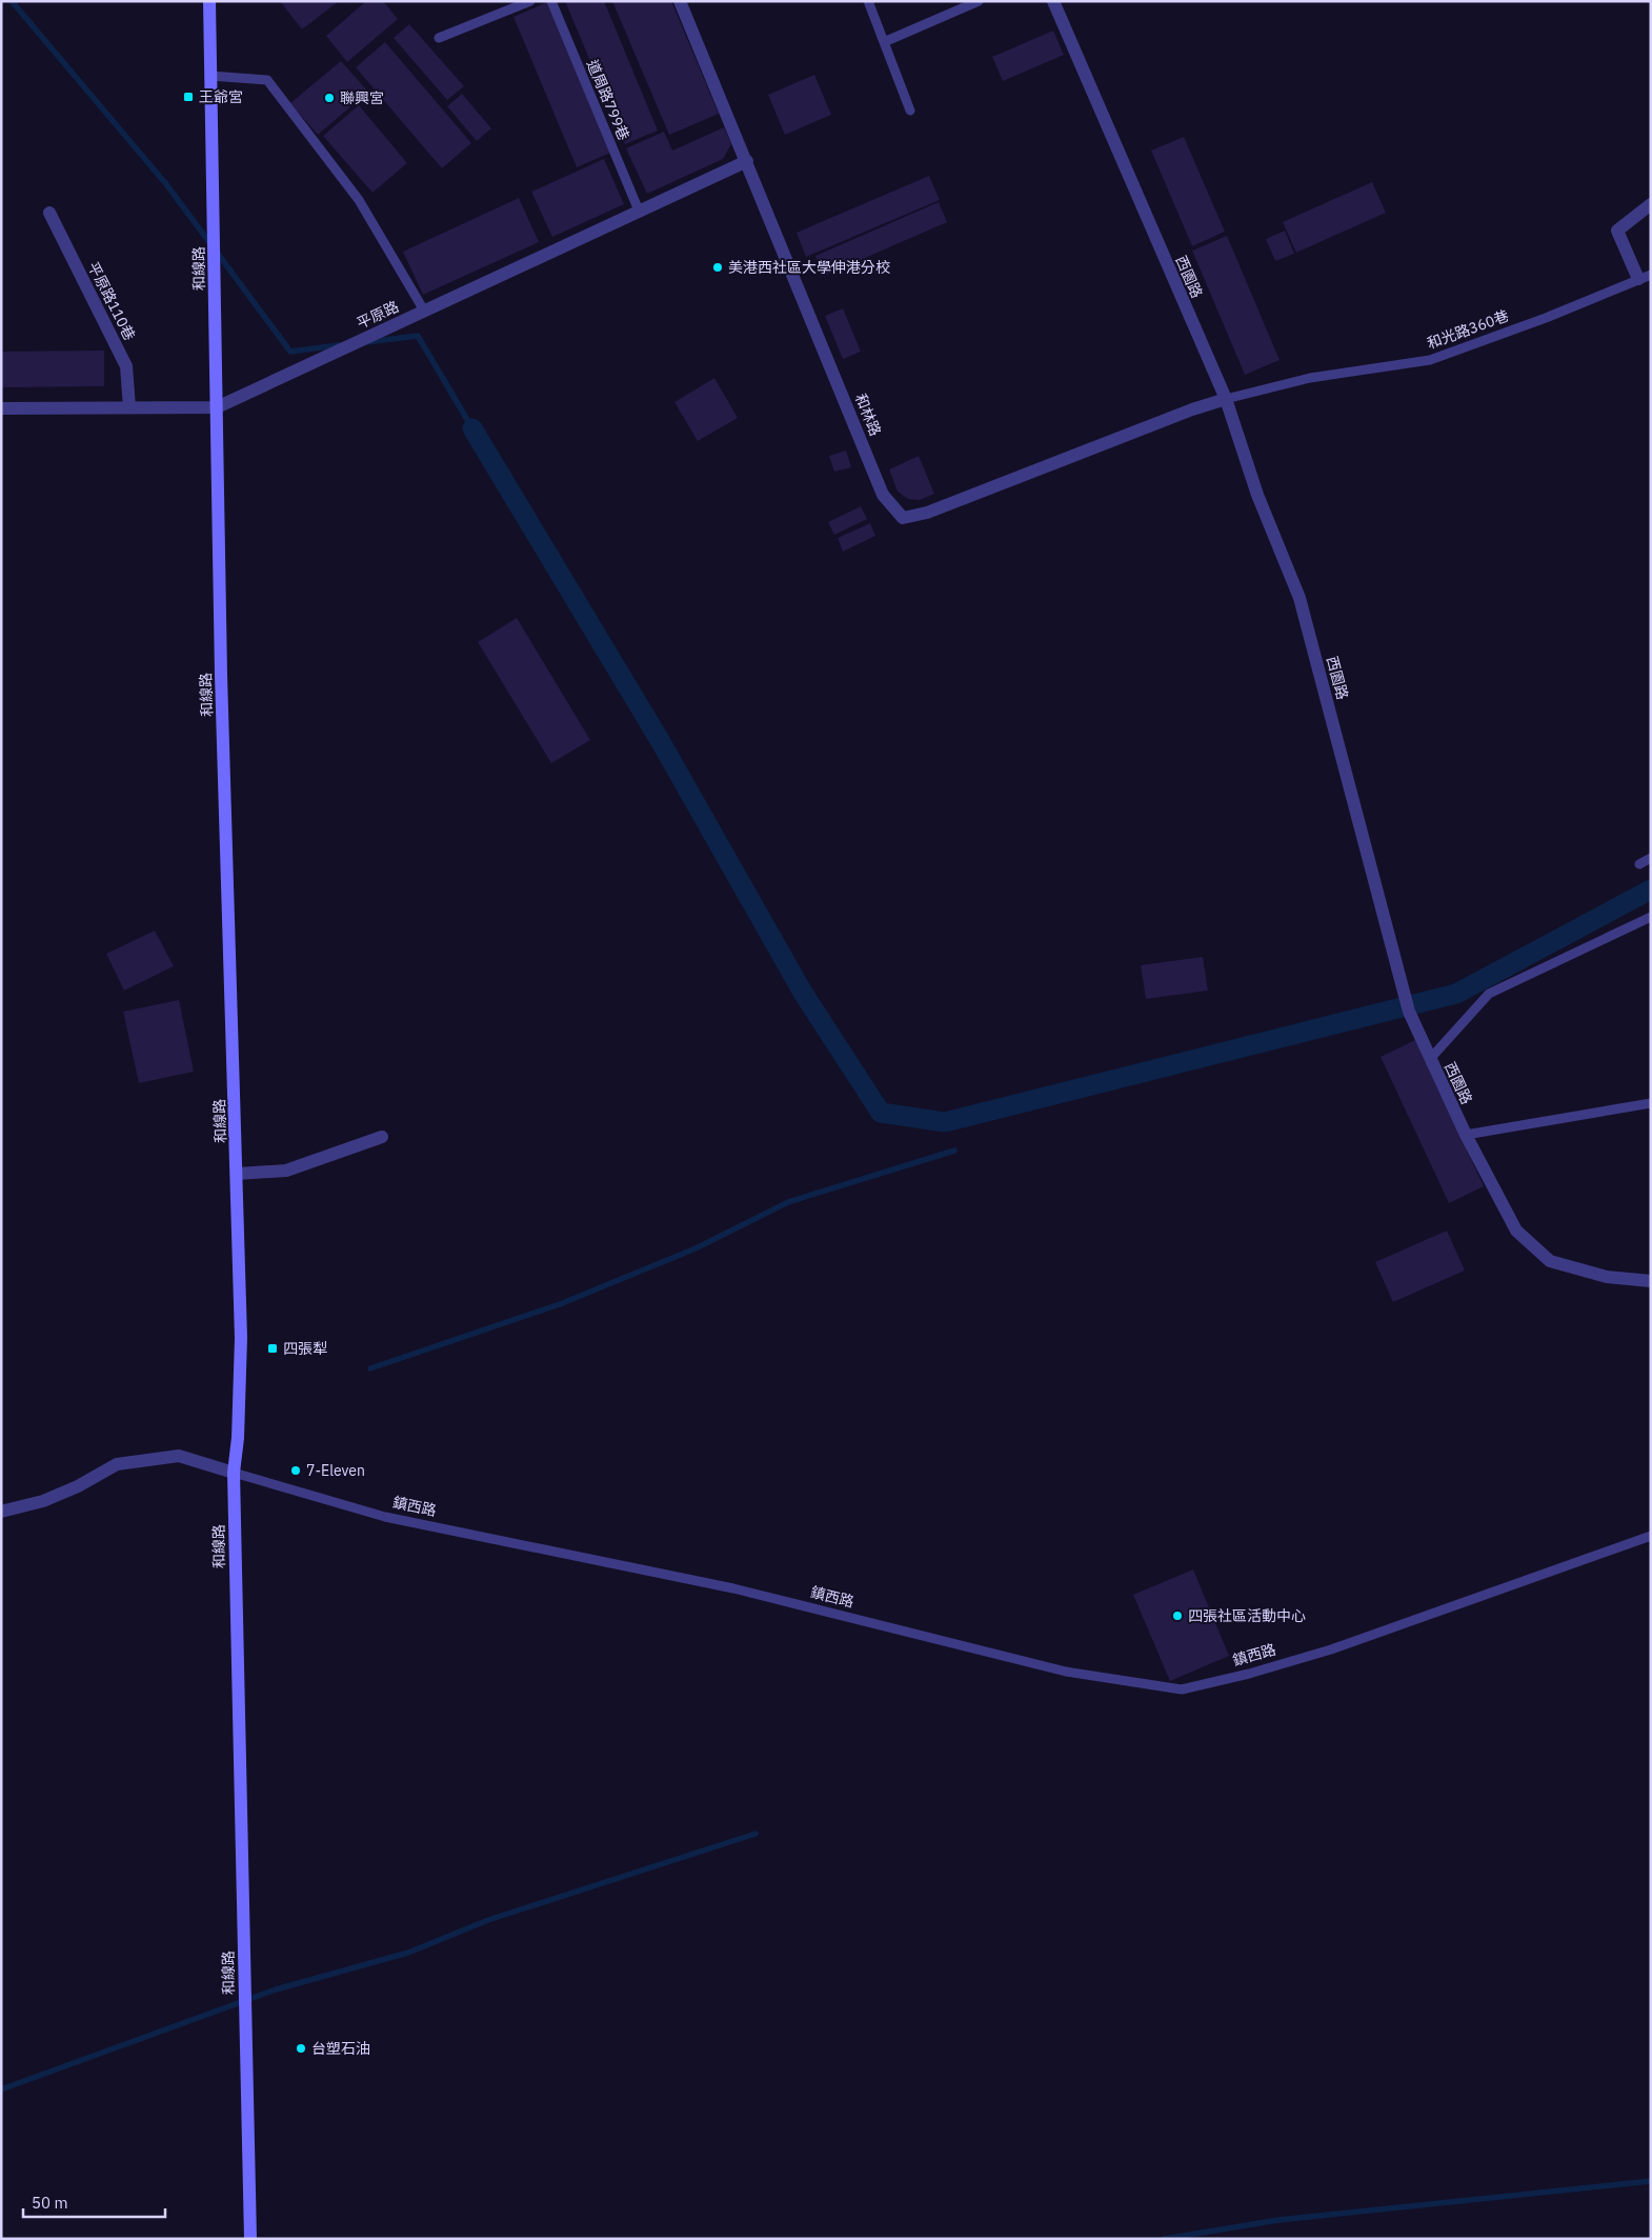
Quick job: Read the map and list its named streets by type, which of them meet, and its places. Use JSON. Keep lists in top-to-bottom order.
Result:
{
  "streets": {
    "main road": ["和線路"],
    "street": [
      "西園路",
      "平原路110巷",
      "平原路",
      "和林路",
      "鎮西路"
    ],
    "lane": ["道周路799巷", "和光路360巷"]
  },
  "crossings": [
    ["道周路799巷", "平原路"],
    ["和線路", "平原路"],
    ["和線路", "鎮西路"],
    ["西園路", "和光路360巷"],
    ["西園路", "和林路"],
    ["平原路110巷", "平原路"],
    ["平原路", "和林路"],
    ["和光路360巷", "和林路"]
  ],
  "places": {
    "transit": ["王爺宮", "四張犁"],
    "other": [
      "聯興宮",
      "美港西社區大學伸港分校",
      "7-Eleven",
      "四張社區活動中心",
      "台塑石油"
    ]
  },
  "scale_bar": "50 m"
}
